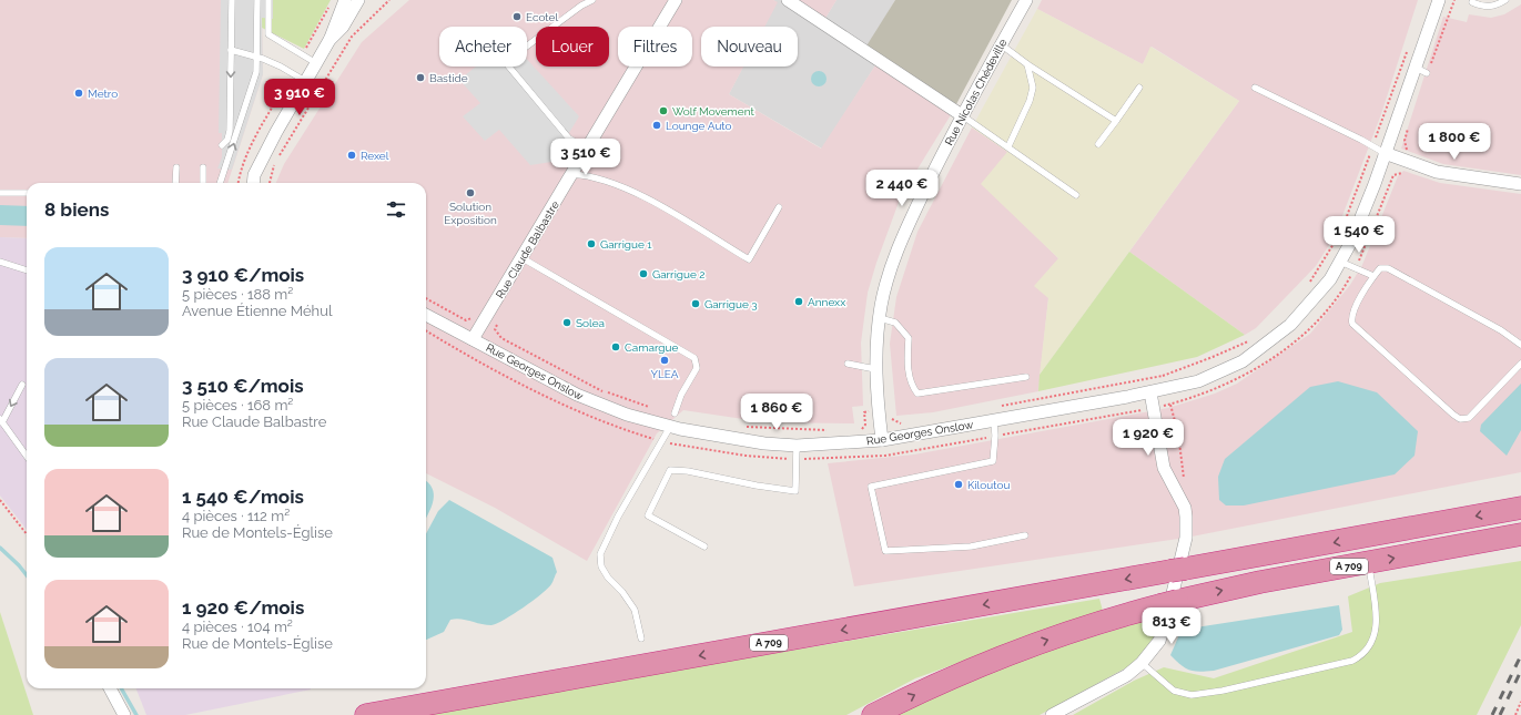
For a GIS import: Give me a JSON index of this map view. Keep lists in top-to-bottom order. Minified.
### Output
{"streets":{"highway":["A 709"],"street":["Rue Nicolas Chédeville","Rue Claude Balbastre","Rue Georges Onslow"]},"crossings":[["Rue Nicolas Chédeville","Rue Georges Onslow"],["Rue Claude Balbastre","Rue Georges Onslow"]],"places":["Ecotel","Bastide","Metro","Wolf Movement","Lounge Auto","Rexel","Solution Exposition","Garrigue 1","Garrigue 2","Annexx","Garrigue 3","Solea","Camargue","YLEA","Kiloutou"],"page":{"chip":["Acheter","Louer","Filtres","Nouveau"],"price":["3 910 €","1 800 €","3 510 €","2 440 €","1 540 €","1 860 €","1 920 €","813 €"],"heading":"8 biens","list":[{"name":"3 910 €/mois","note":"5 pièces · 188 m² · Avenue Étienne Méhul"},{"name":"3 510 €/mois","note":"5 pièces · 168 m² · Rue Claude Balbastre"},{"name":"1 540 €/mois","note":"4 pièces · 112 m² · Rue de Montels-Église"},{"name":"1 920 €/mois","note":"4 pièces · 104 m² · Rue de Montels-Église"}]}}
